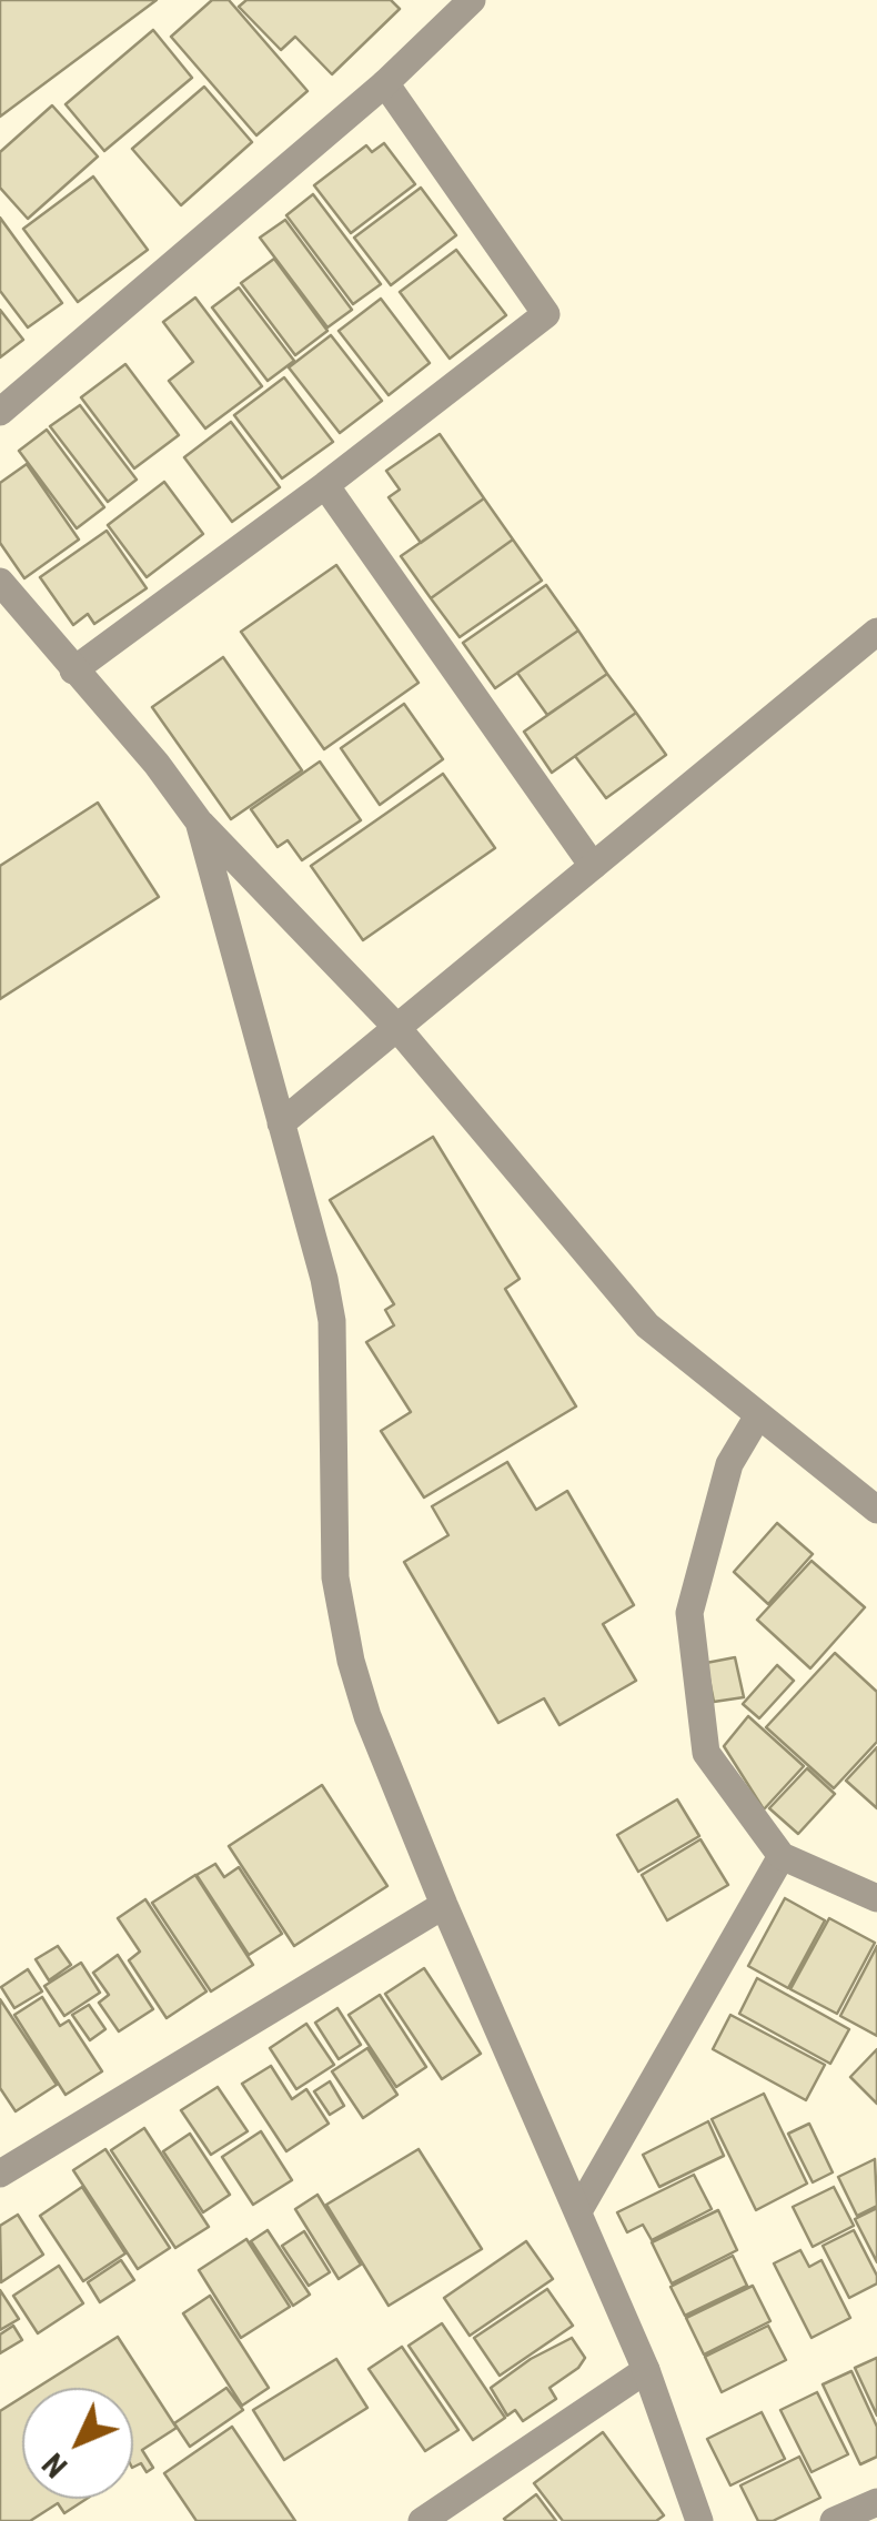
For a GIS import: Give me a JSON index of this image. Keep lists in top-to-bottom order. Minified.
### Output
{"north":"bottom left"}
